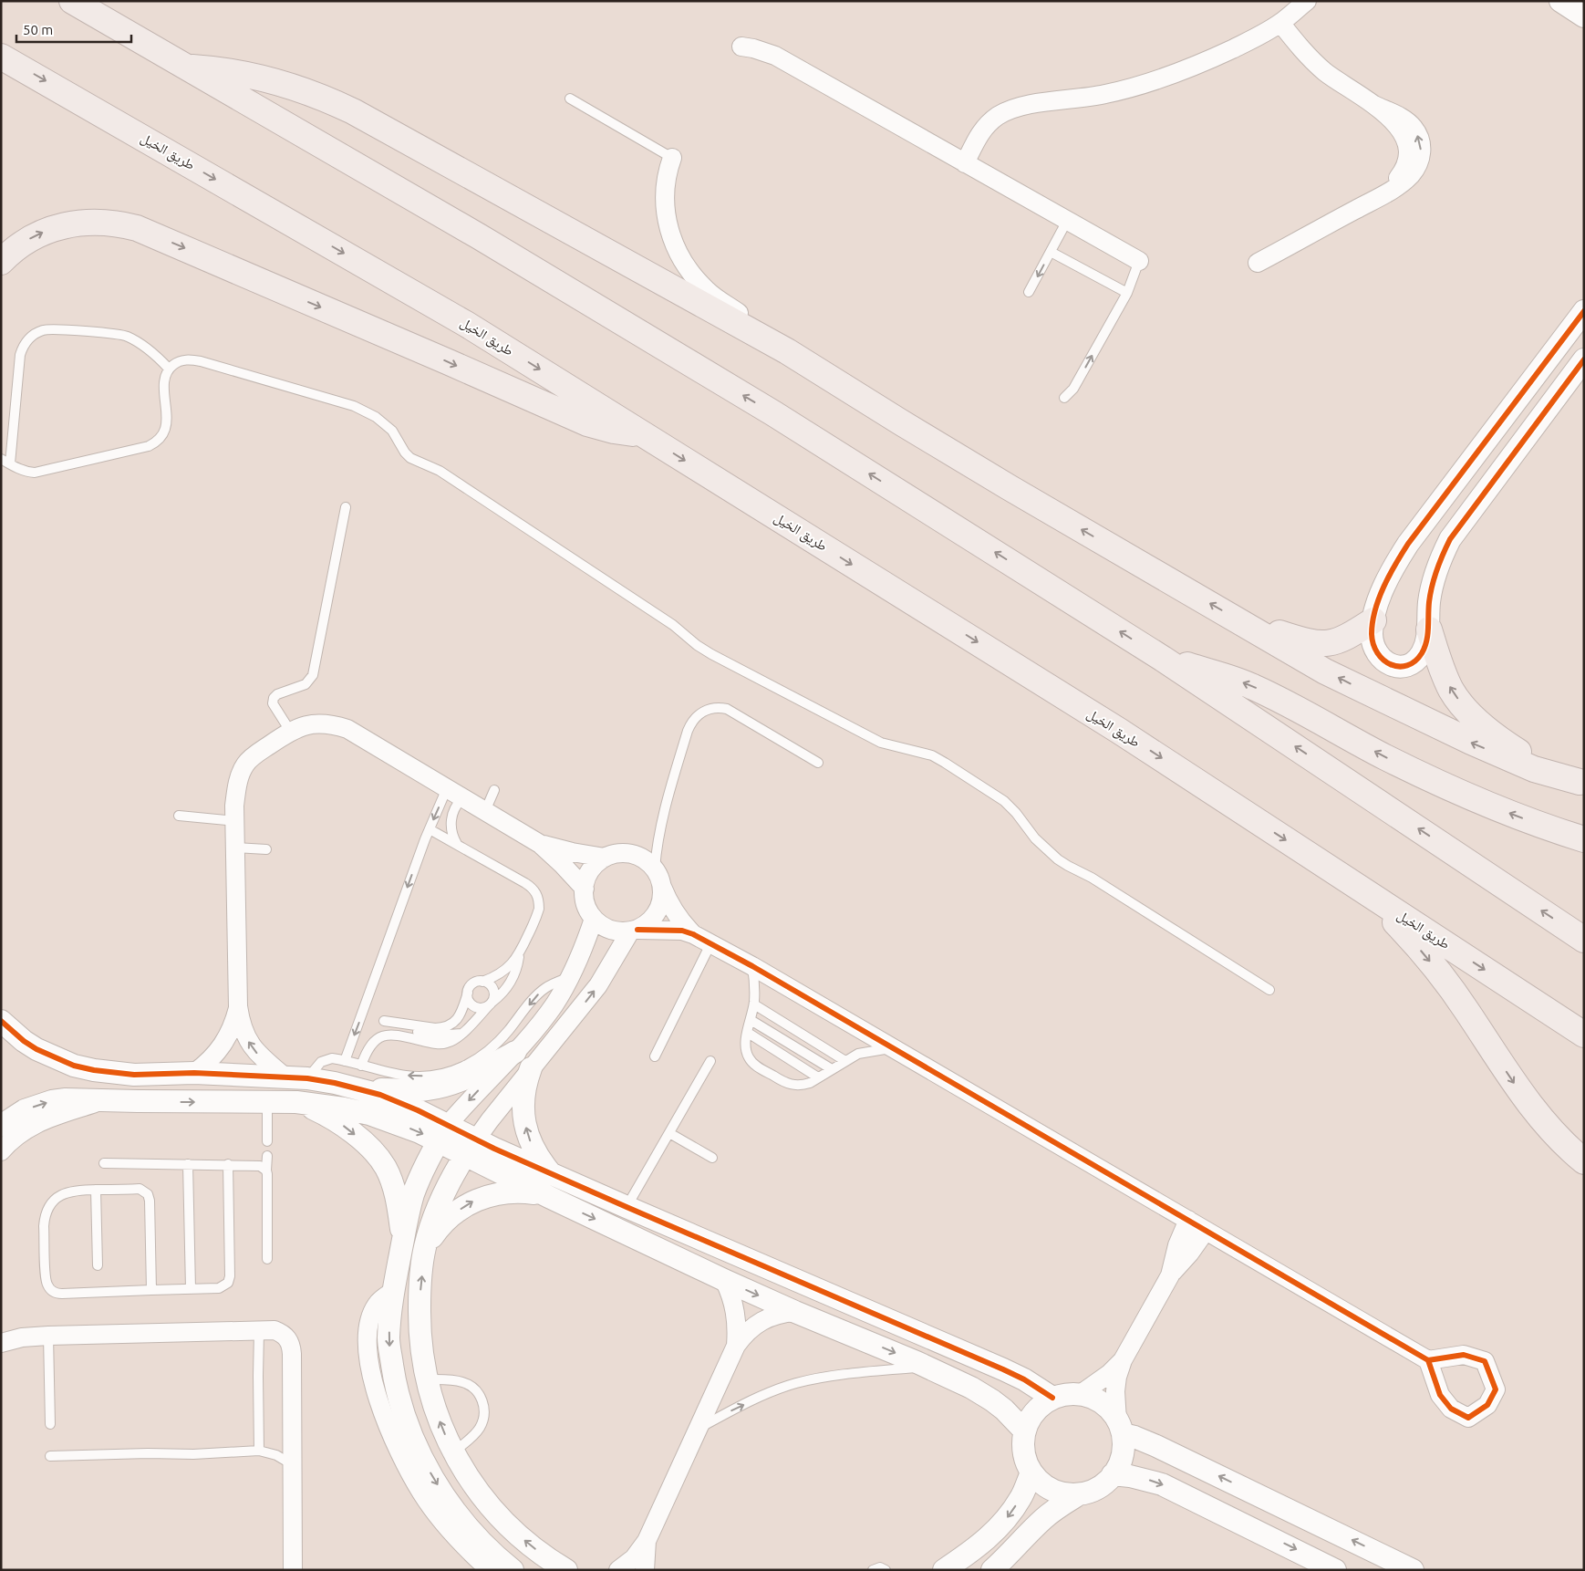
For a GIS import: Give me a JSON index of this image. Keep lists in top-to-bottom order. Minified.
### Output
{"streets":{"highway":["طريق الخيل"]},"scale_bar":"50 m"}
